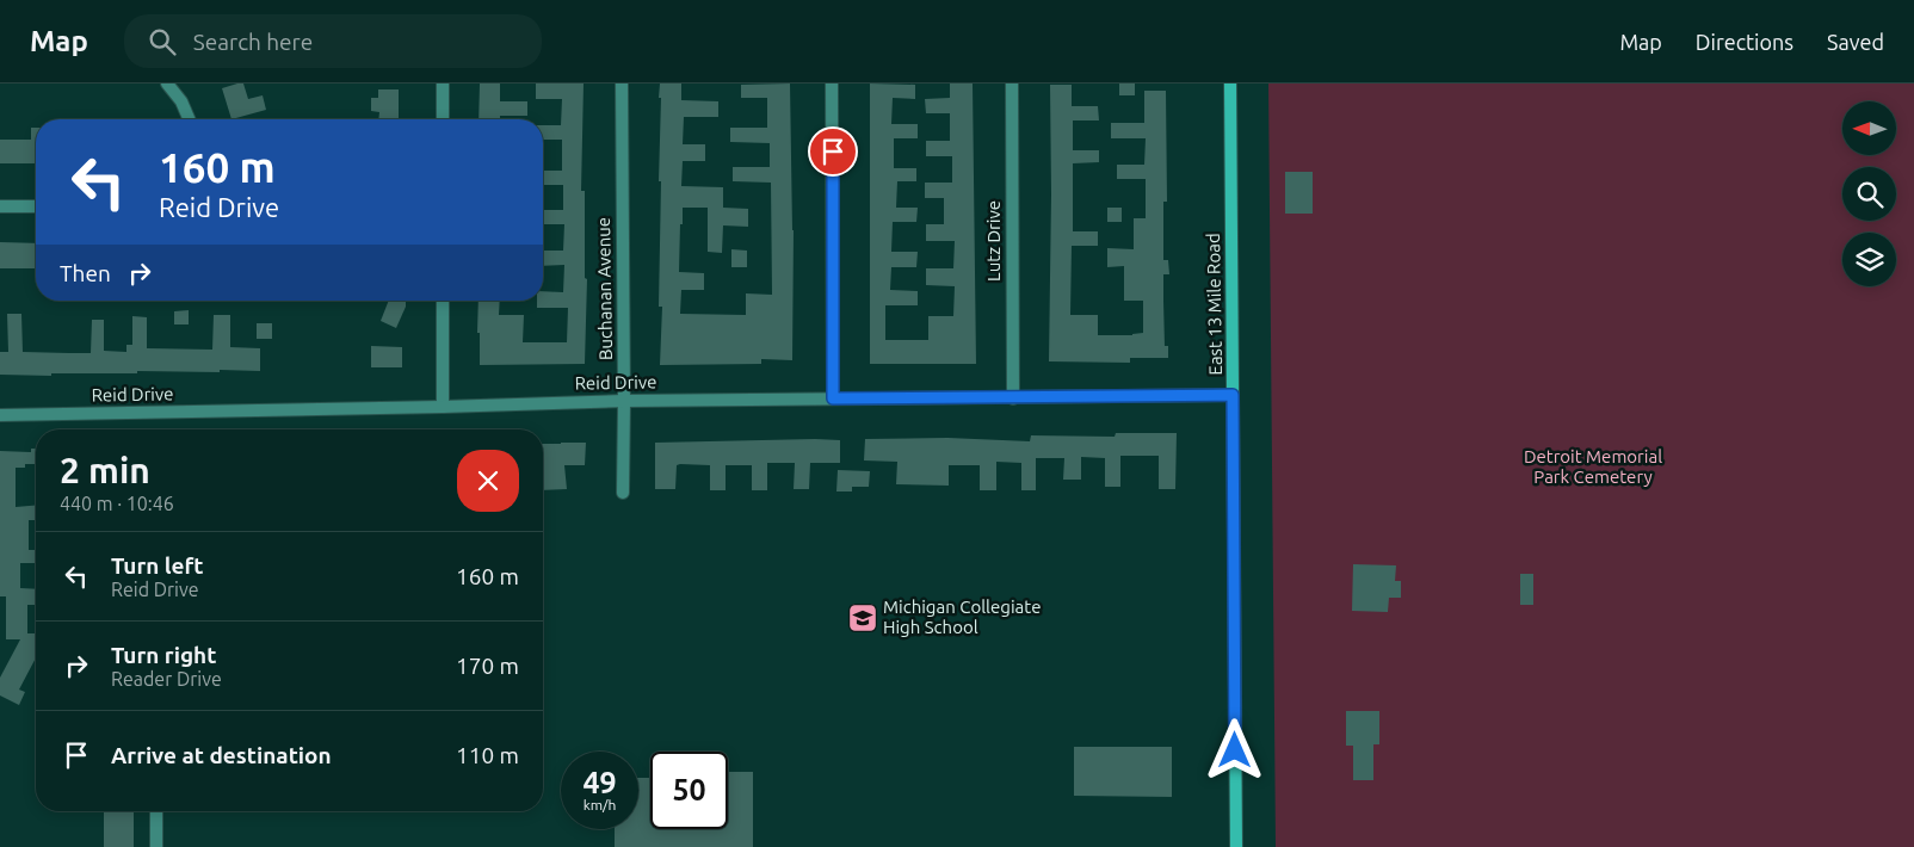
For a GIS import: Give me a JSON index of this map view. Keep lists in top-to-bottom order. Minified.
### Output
{"streets":{"main road":["East 13 Mile Road"],"street":["Lutz Drive","Buchanan Avenue","Reid Drive"]},"crossings":[["Lutz Drive","Reid Drive"],["Buchanan Avenue","Reid Drive"],["East 13 Mile Road","Reid Drive"]],"parks":["Detroit Memorial Park Cemetery"],"places":{"school or university":["Michigan Collegiate High School"]},"north":"left","page":{"header":"Map","search":"Search here","nav":["Map","Directions","Saved"],"turn":["160 m","Reid Drive"],"then":"Then","heading":["2 min","440 m · 10:46"],"list":[{"name":"Turn left","note":"Reid Drive","value":"160 m"},{"name":"Turn right","note":"Reader Drive","value":"170 m"},{"name":"Arrive at destination","value":"110 m"}],"speed":"49 km/h","limit":"50"}}
